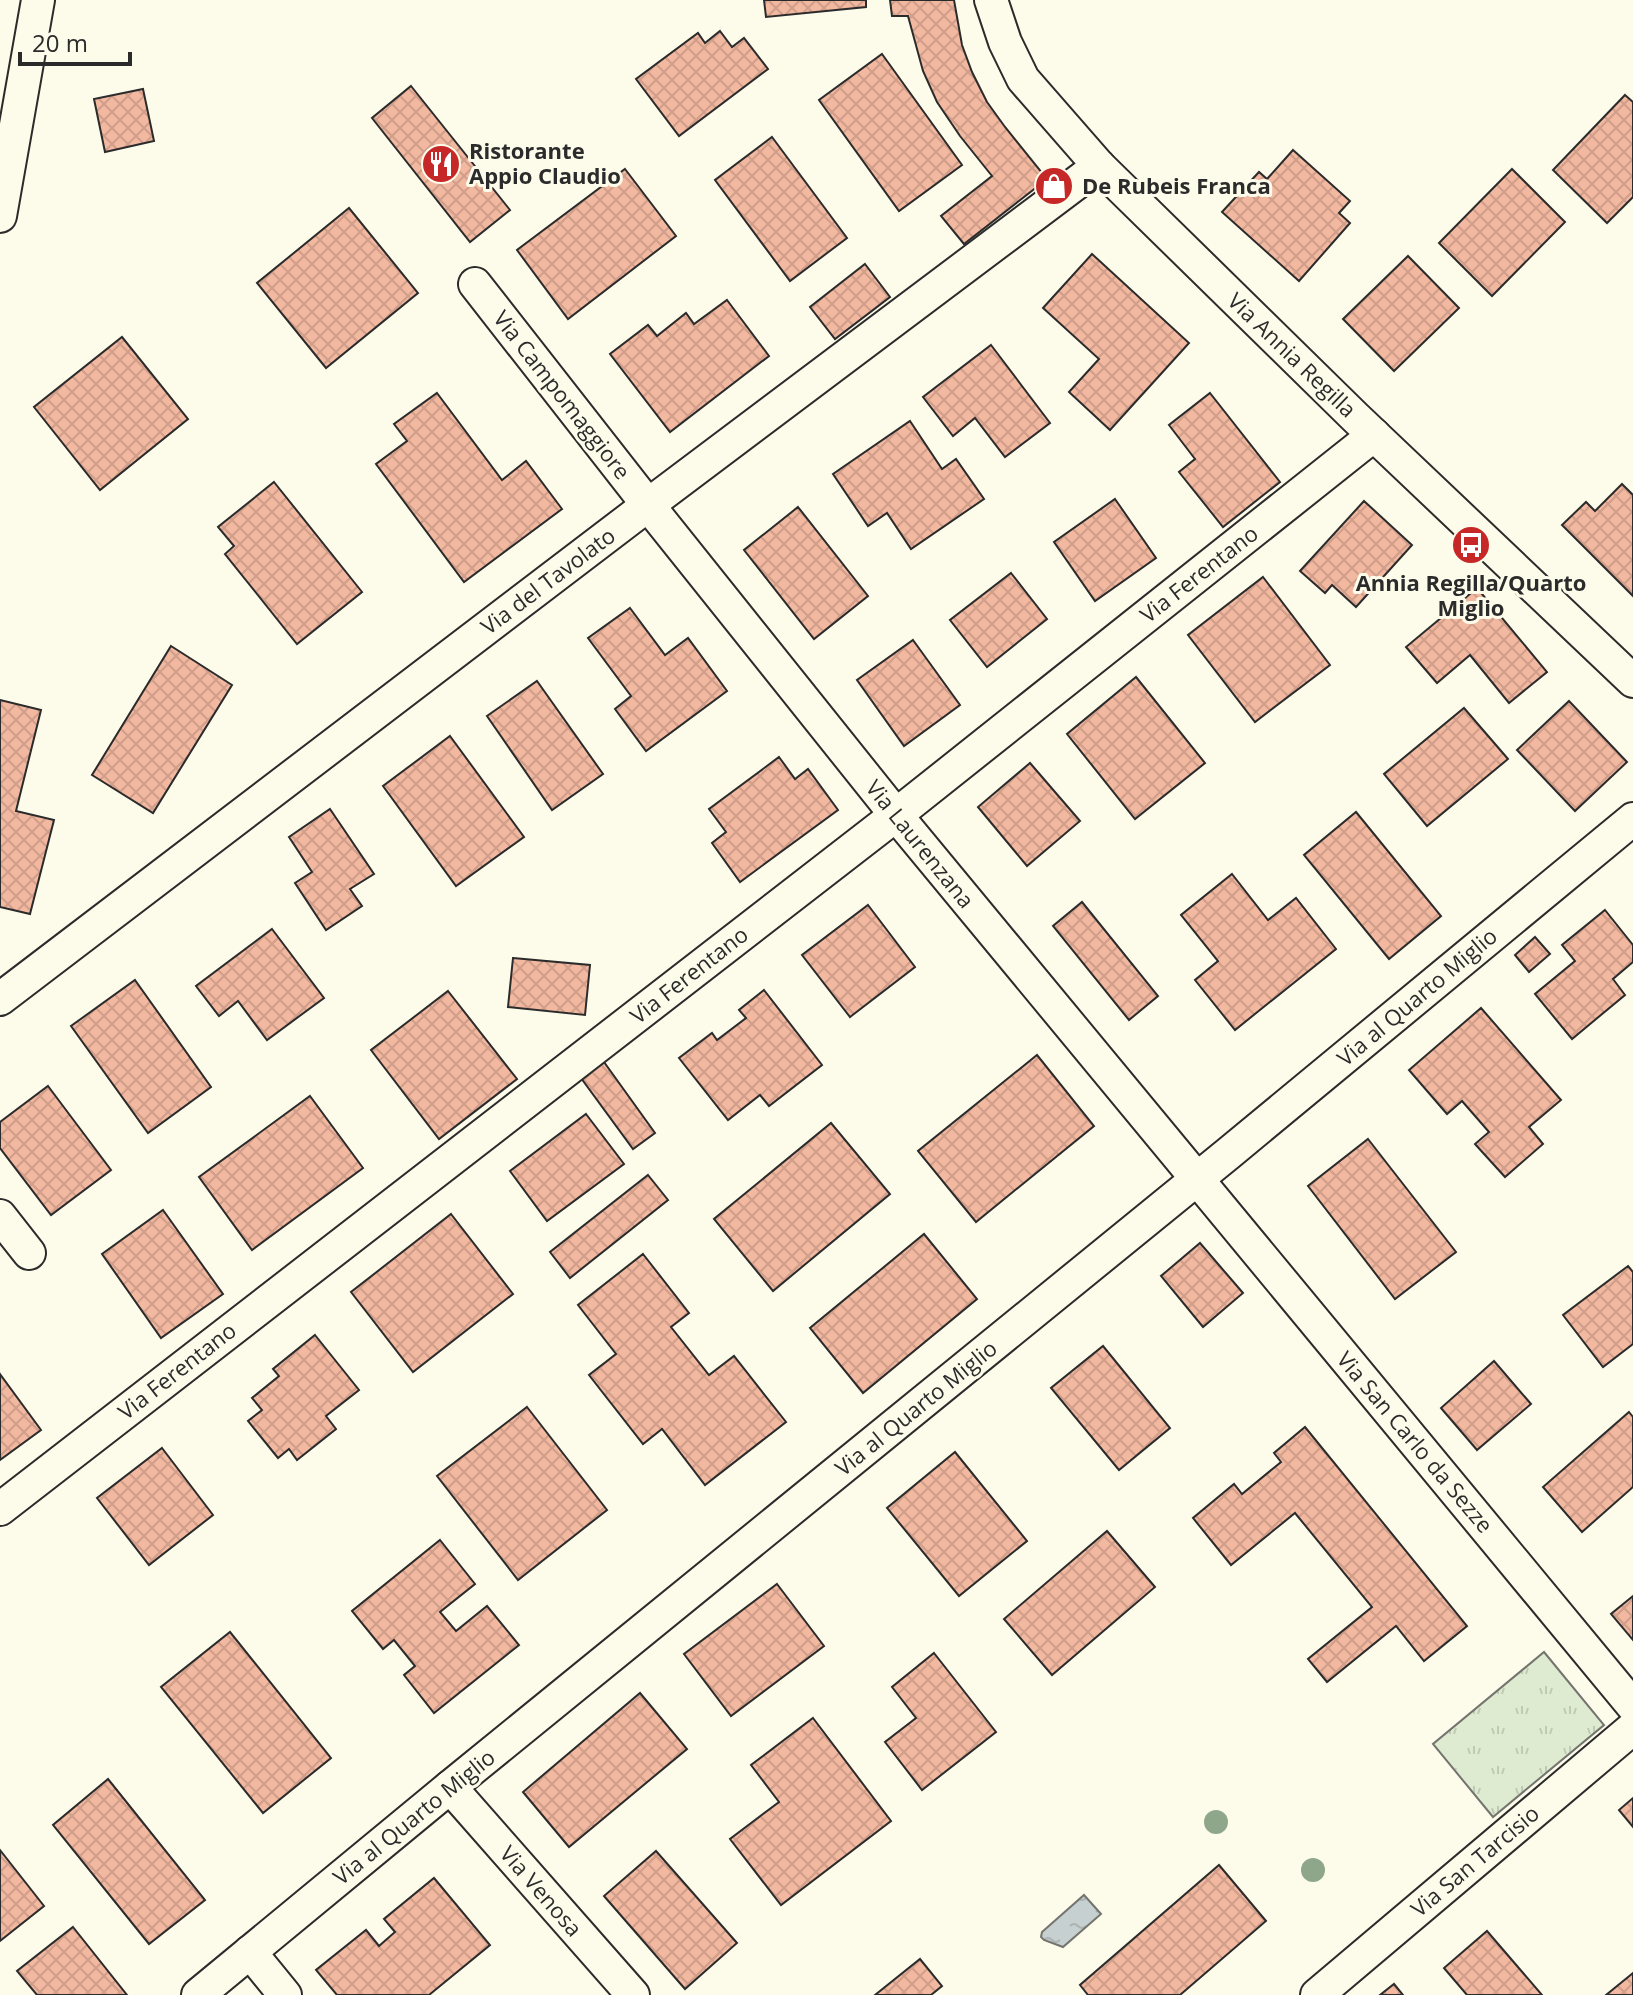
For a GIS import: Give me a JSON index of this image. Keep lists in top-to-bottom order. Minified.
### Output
{"streets":{"street":["Via Annia Regilla","Via Campomaggiore","Via Ferentano","Via del Tavolato","Via Laurenzana","Via al Quarto Miglio","Via San Carlo da Sezze","Via San Tarcisio","Via Venosa"]},"crossings":[["Via Annia Regilla","Via Ferentano"],["Via Annia Regilla","Via del Tavolato"],["Via Campomaggiore","Via del Tavolato"],["Via Campomaggiore","Via Laurenzana"],["Via Ferentano","Via Laurenzana"],["Via del Tavolato","Via Laurenzana"],["Via Laurenzana","Via al Quarto Miglio"],["Via Laurenzana","Via San Carlo da Sezze"],["Via al Quarto Miglio","Via San Carlo da Sezze"],["Via al Quarto Miglio","Via Venosa"]],"places":{"restaurant":["Ristorante Appio Claudio"],"shop":["De Rubeis Franca"],"bus stop":["Annia Regilla/Quarto Miglio"]},"scale_bar":"20 m"}
